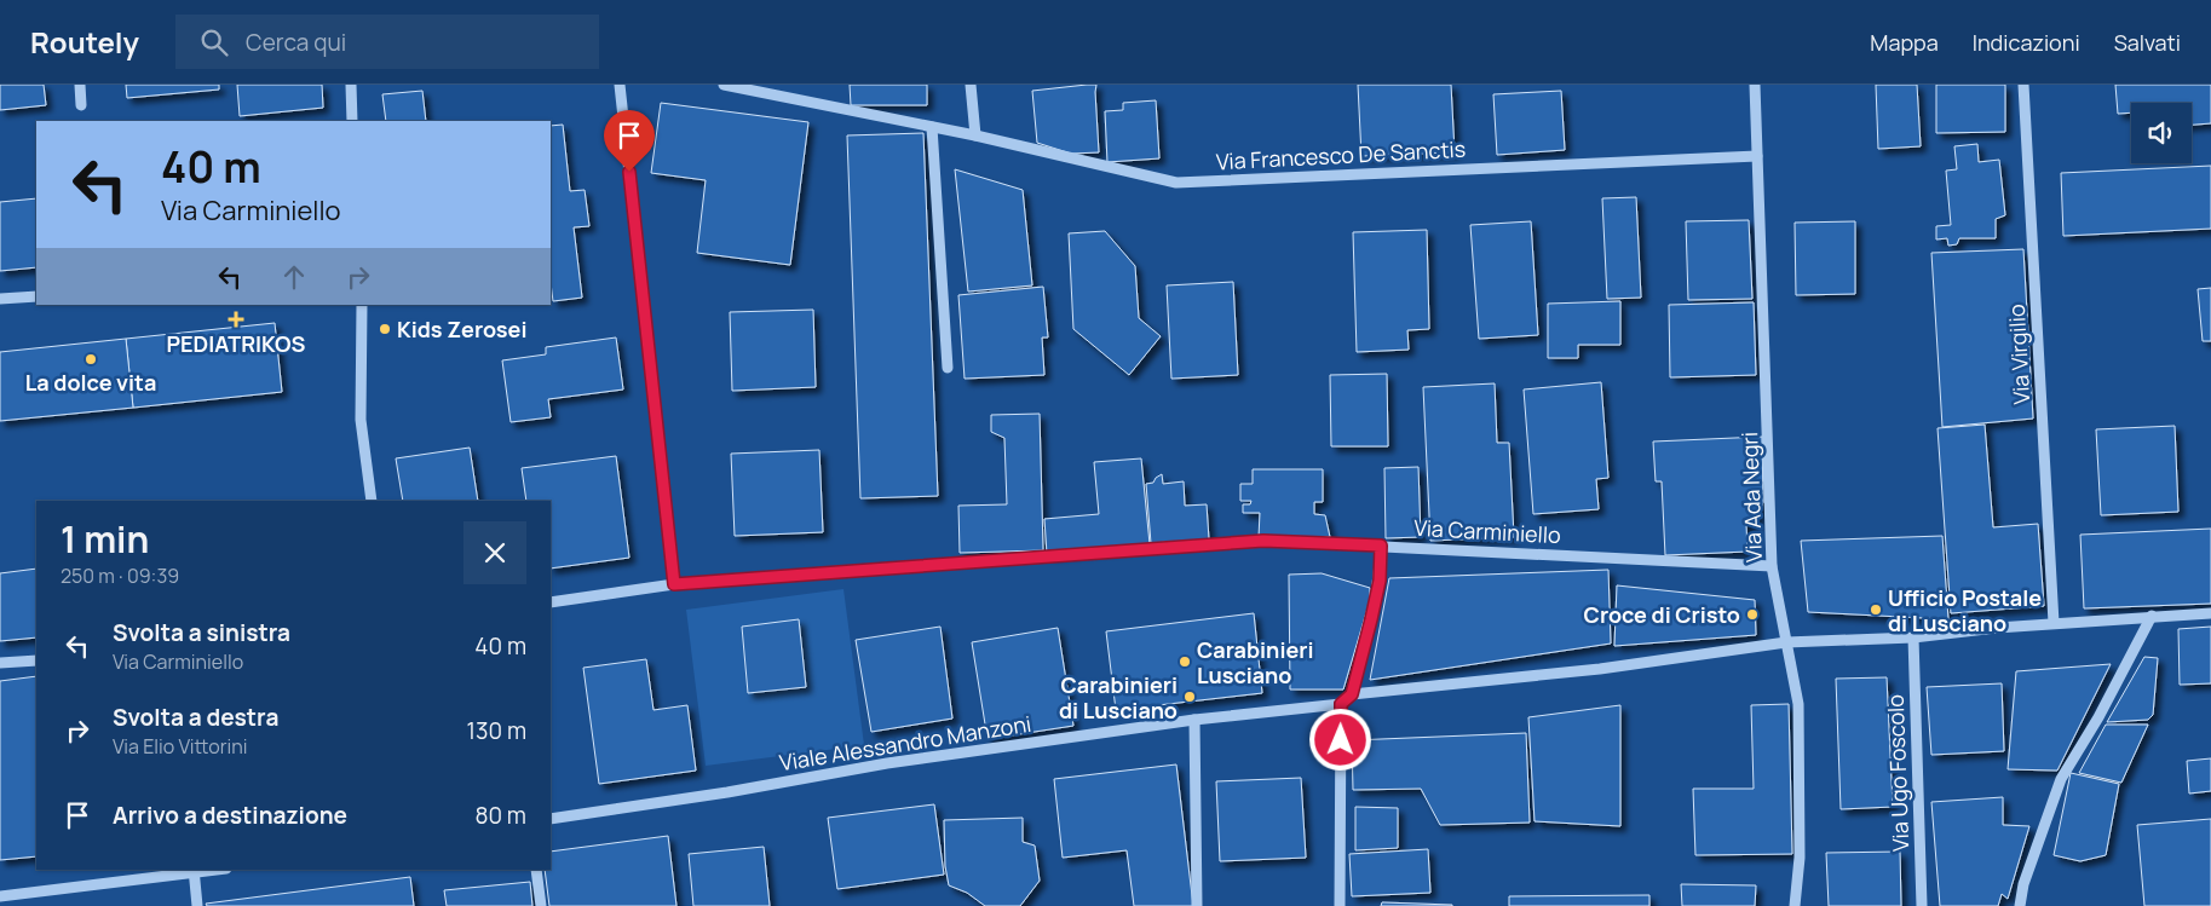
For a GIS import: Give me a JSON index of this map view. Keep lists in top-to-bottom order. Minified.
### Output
{"streets":{"street":["Via Francesco De Sanctis","Via Virgilio","Via Ada Negri","Via Carminiello","Viale Alessandro Manzoni","Via Ugo Foscolo"]},"crossings":[["Via Francesco De Sanctis","Via Ada Negri"],["Via Ada Negri","Via Carminiello"]],"places":{"health":["PEDIATRIKOS"],"other":["Kids Zerosei","La dolce vita","Ufficio Postale di Lusciano","Croce di Cristo","Carabinieri Lusciano","Carabinieri di Lusciano"]},"page":{"header":"Routely","search":"Cerca qui","nav":["Mappa","Indicazioni","Salvati"],"turn":["40 m","Via Carminiello"],"heading":["1 min","250 m · 09:39"],"list":[{"name":"Svolta a sinistra","note":"Via Carminiello","value":"40 m"},{"name":"Svolta a destra","note":"Via Elio Vittorini","value":"130 m"},{"name":"Arrivo a destinazione","value":"80 m"}]}}
